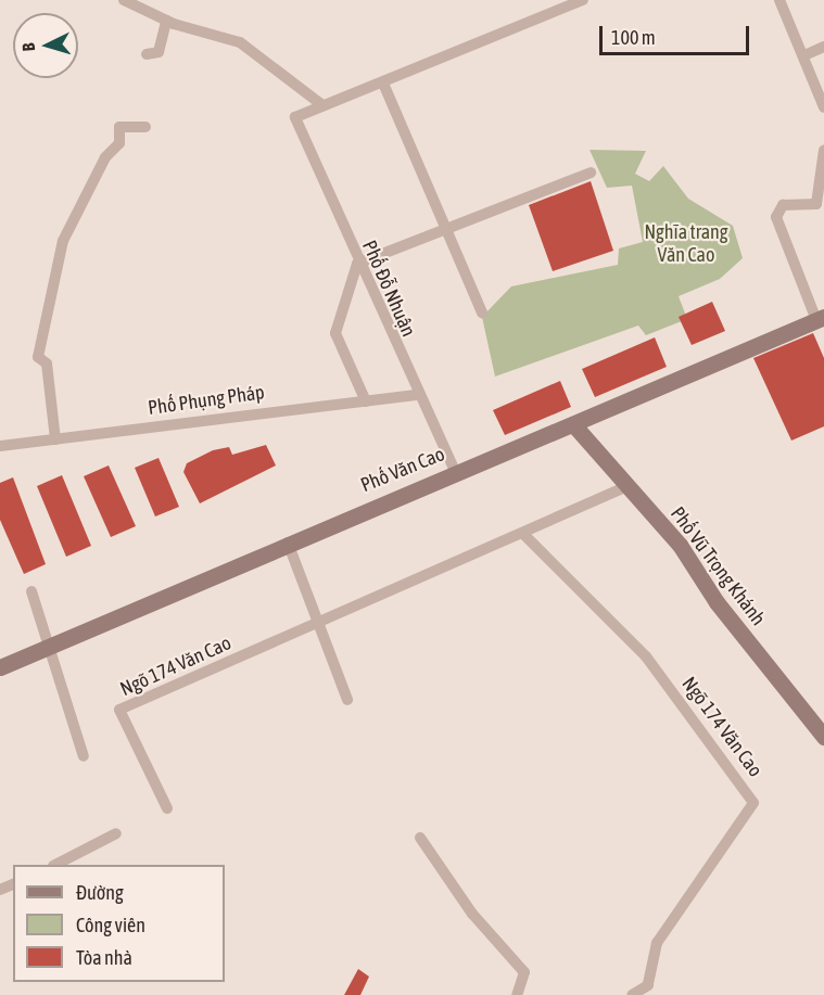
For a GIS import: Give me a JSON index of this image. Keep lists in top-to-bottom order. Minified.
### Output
{"streets":{"street":["Phố Đỗ Nhuận","Phố Phụng Pháp","Phố Văn Cao","Phố Vũ Trọng Khánh","Ngõ 174 Văn Cao"]},"crossings":[["Phố Đỗ Nhuận","Phố Phụng Pháp"],["Phố Đỗ Nhuận","Phố Văn Cao"],["Phố Văn Cao","Phố Vũ Trọng Khánh"],["Phố Vũ Trọng Khánh","Ngõ 174 Văn Cao"]],"parks":["Nghĩa trang Văn Cao"],"legend":["Đường","Công viên","Tòa nhà"],"scale_bar":"100 m","north":"left"}
